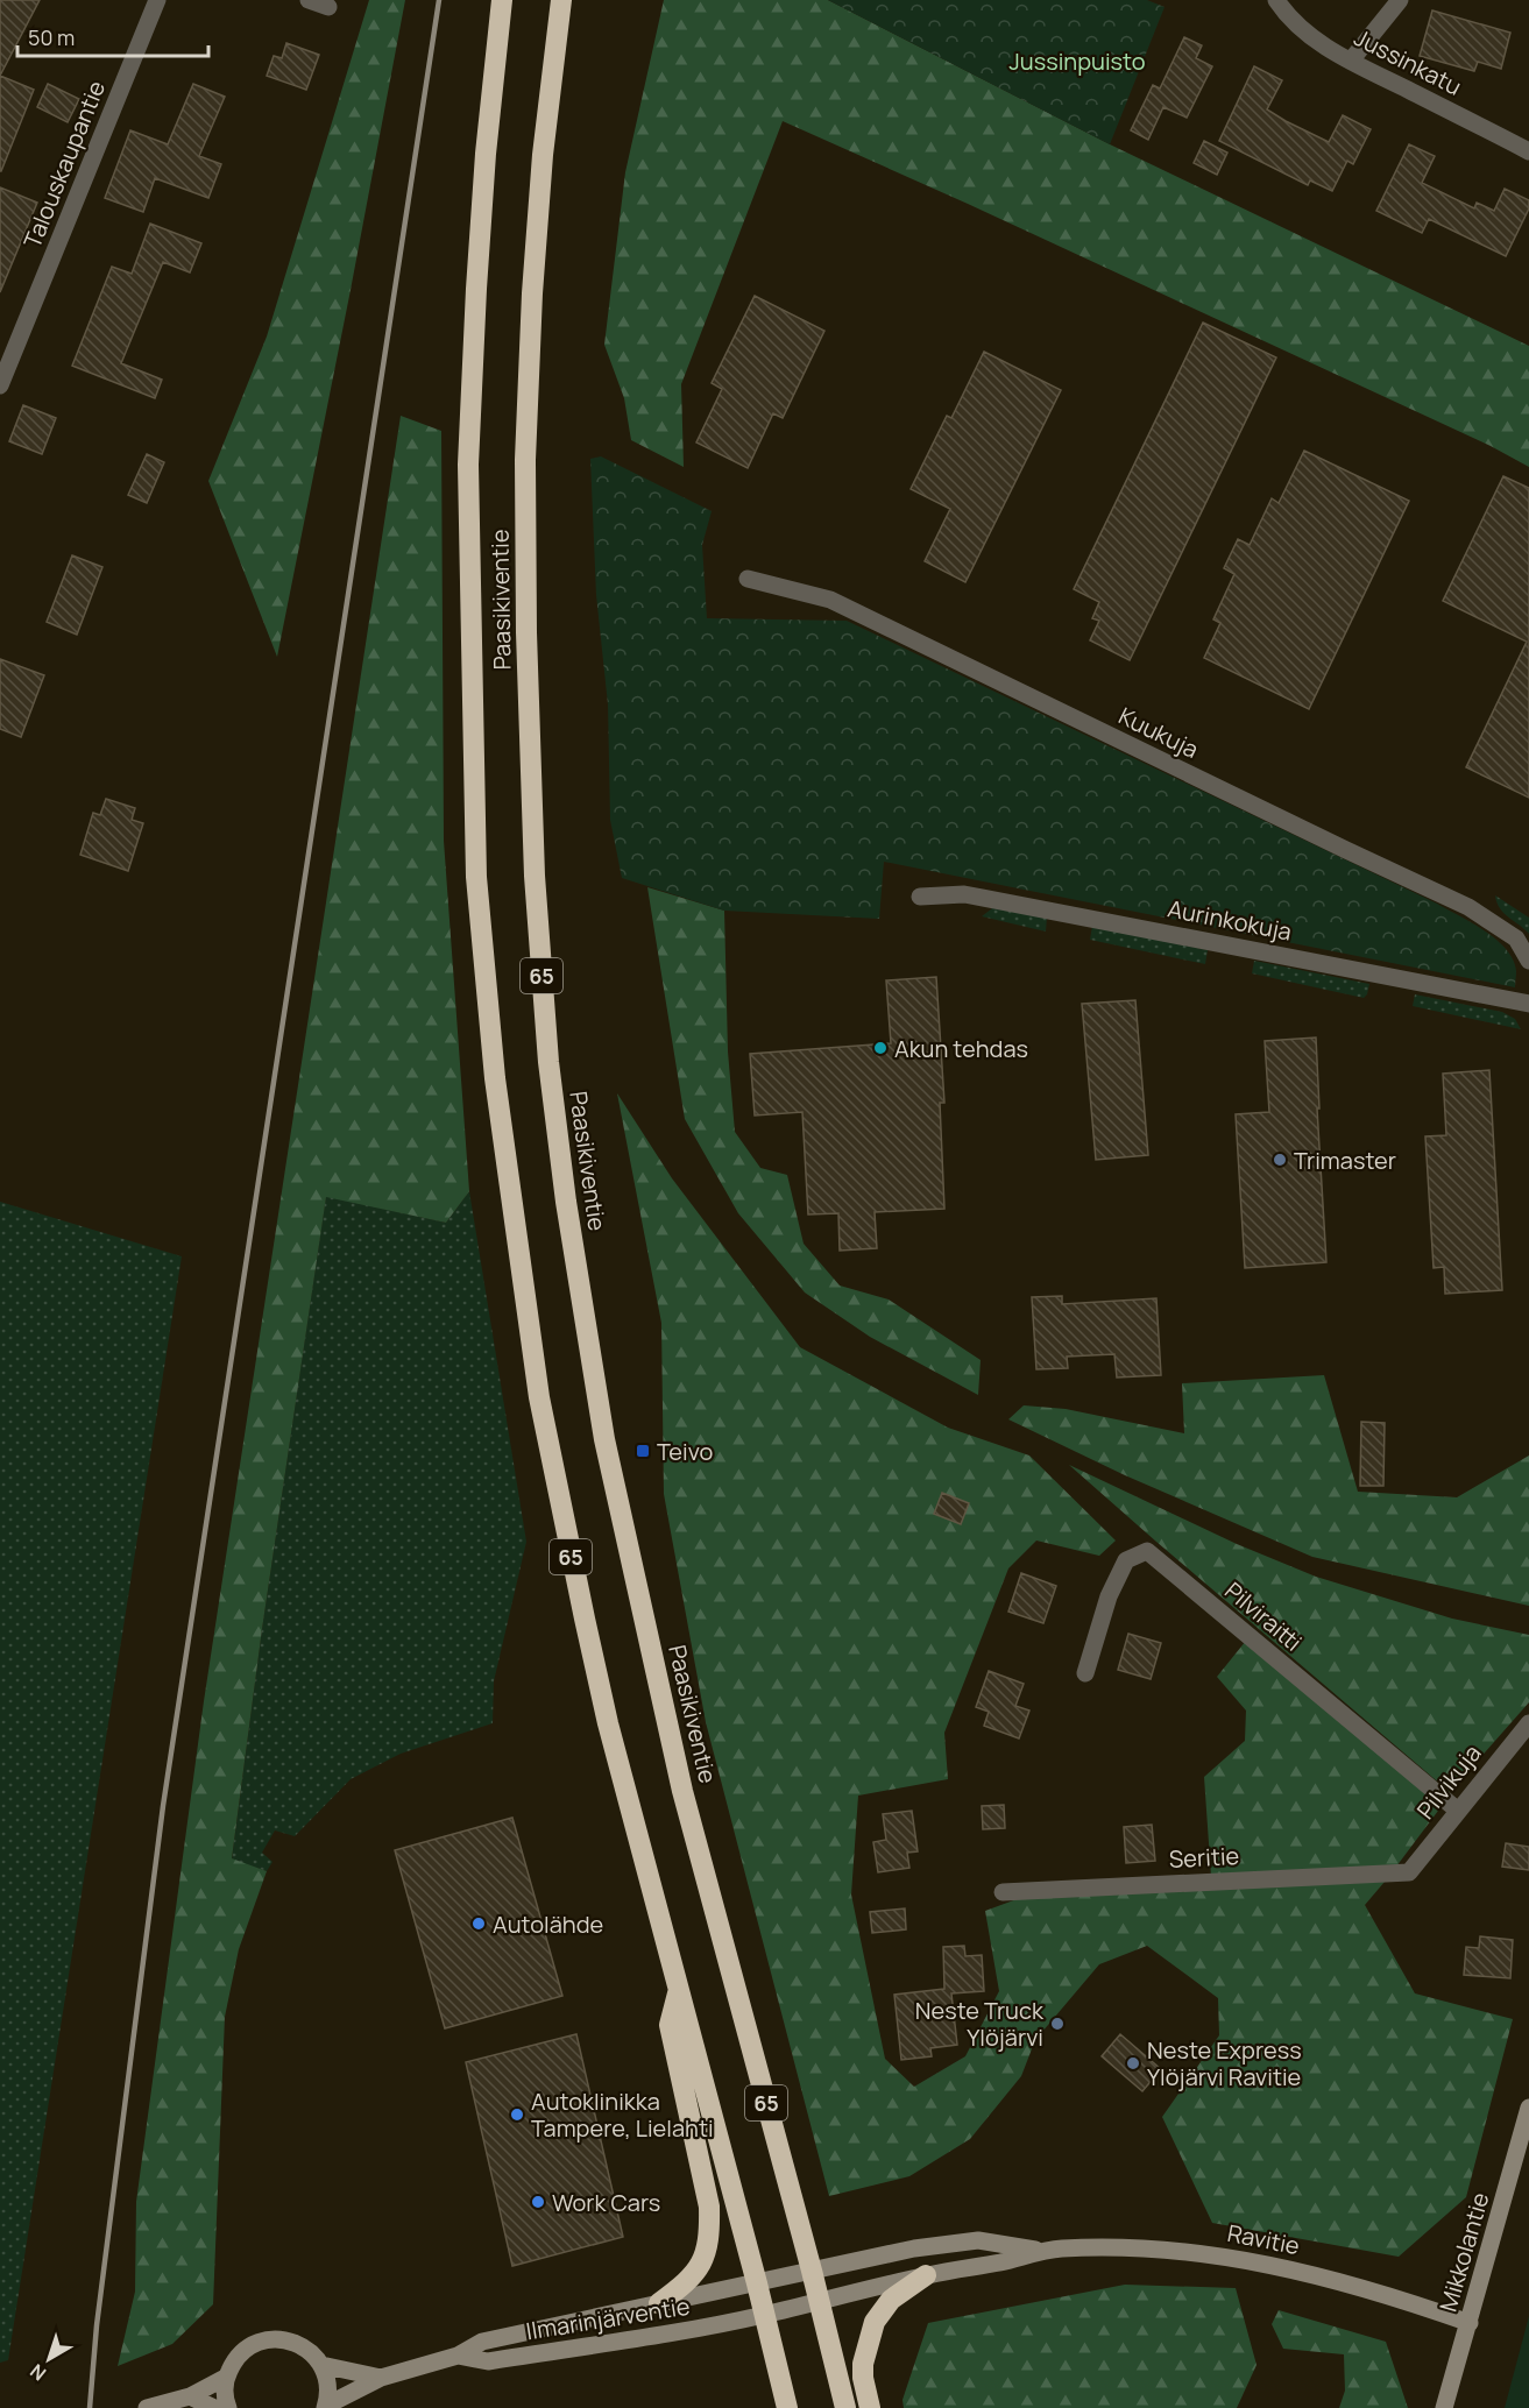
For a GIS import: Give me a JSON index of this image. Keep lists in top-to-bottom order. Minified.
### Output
{"streets":{"highway":["Paasikiventie","65"],"main road":["Ravitie","Mikkolantie","Ilmarinjärventie"],"street":["Jussinkatu","Talouskaupantie","Kuukuja","Aurinkokuja","Pilviraitti","Pilvikuja","Seritie"]},"crossings":[["Paasikiventie","65"],["Paasikiventie","Ravitie"],["Paasikiventie","Ilmarinjärventie"],["65","Ravitie"],["65","Ilmarinjärventie"],["Pilviraitti","Pilvikuja"],["Pilvikuja","Seritie"],["Ravitie","Mikkolantie"],["Ravitie","Ilmarinjärventie"]],"parks":["Jussinpuisto"],"places":{"other":["Akun tehdas","Trimaster","Autolähde","Neste Truck Ylöjärvi","Neste Express Ylöjärvi Ravitie","Autoklinikka Tampere, Lielahti","Work Cars"],"transit":["Teivo"]},"scale_bar":"50 m","north":"bottom left"}
